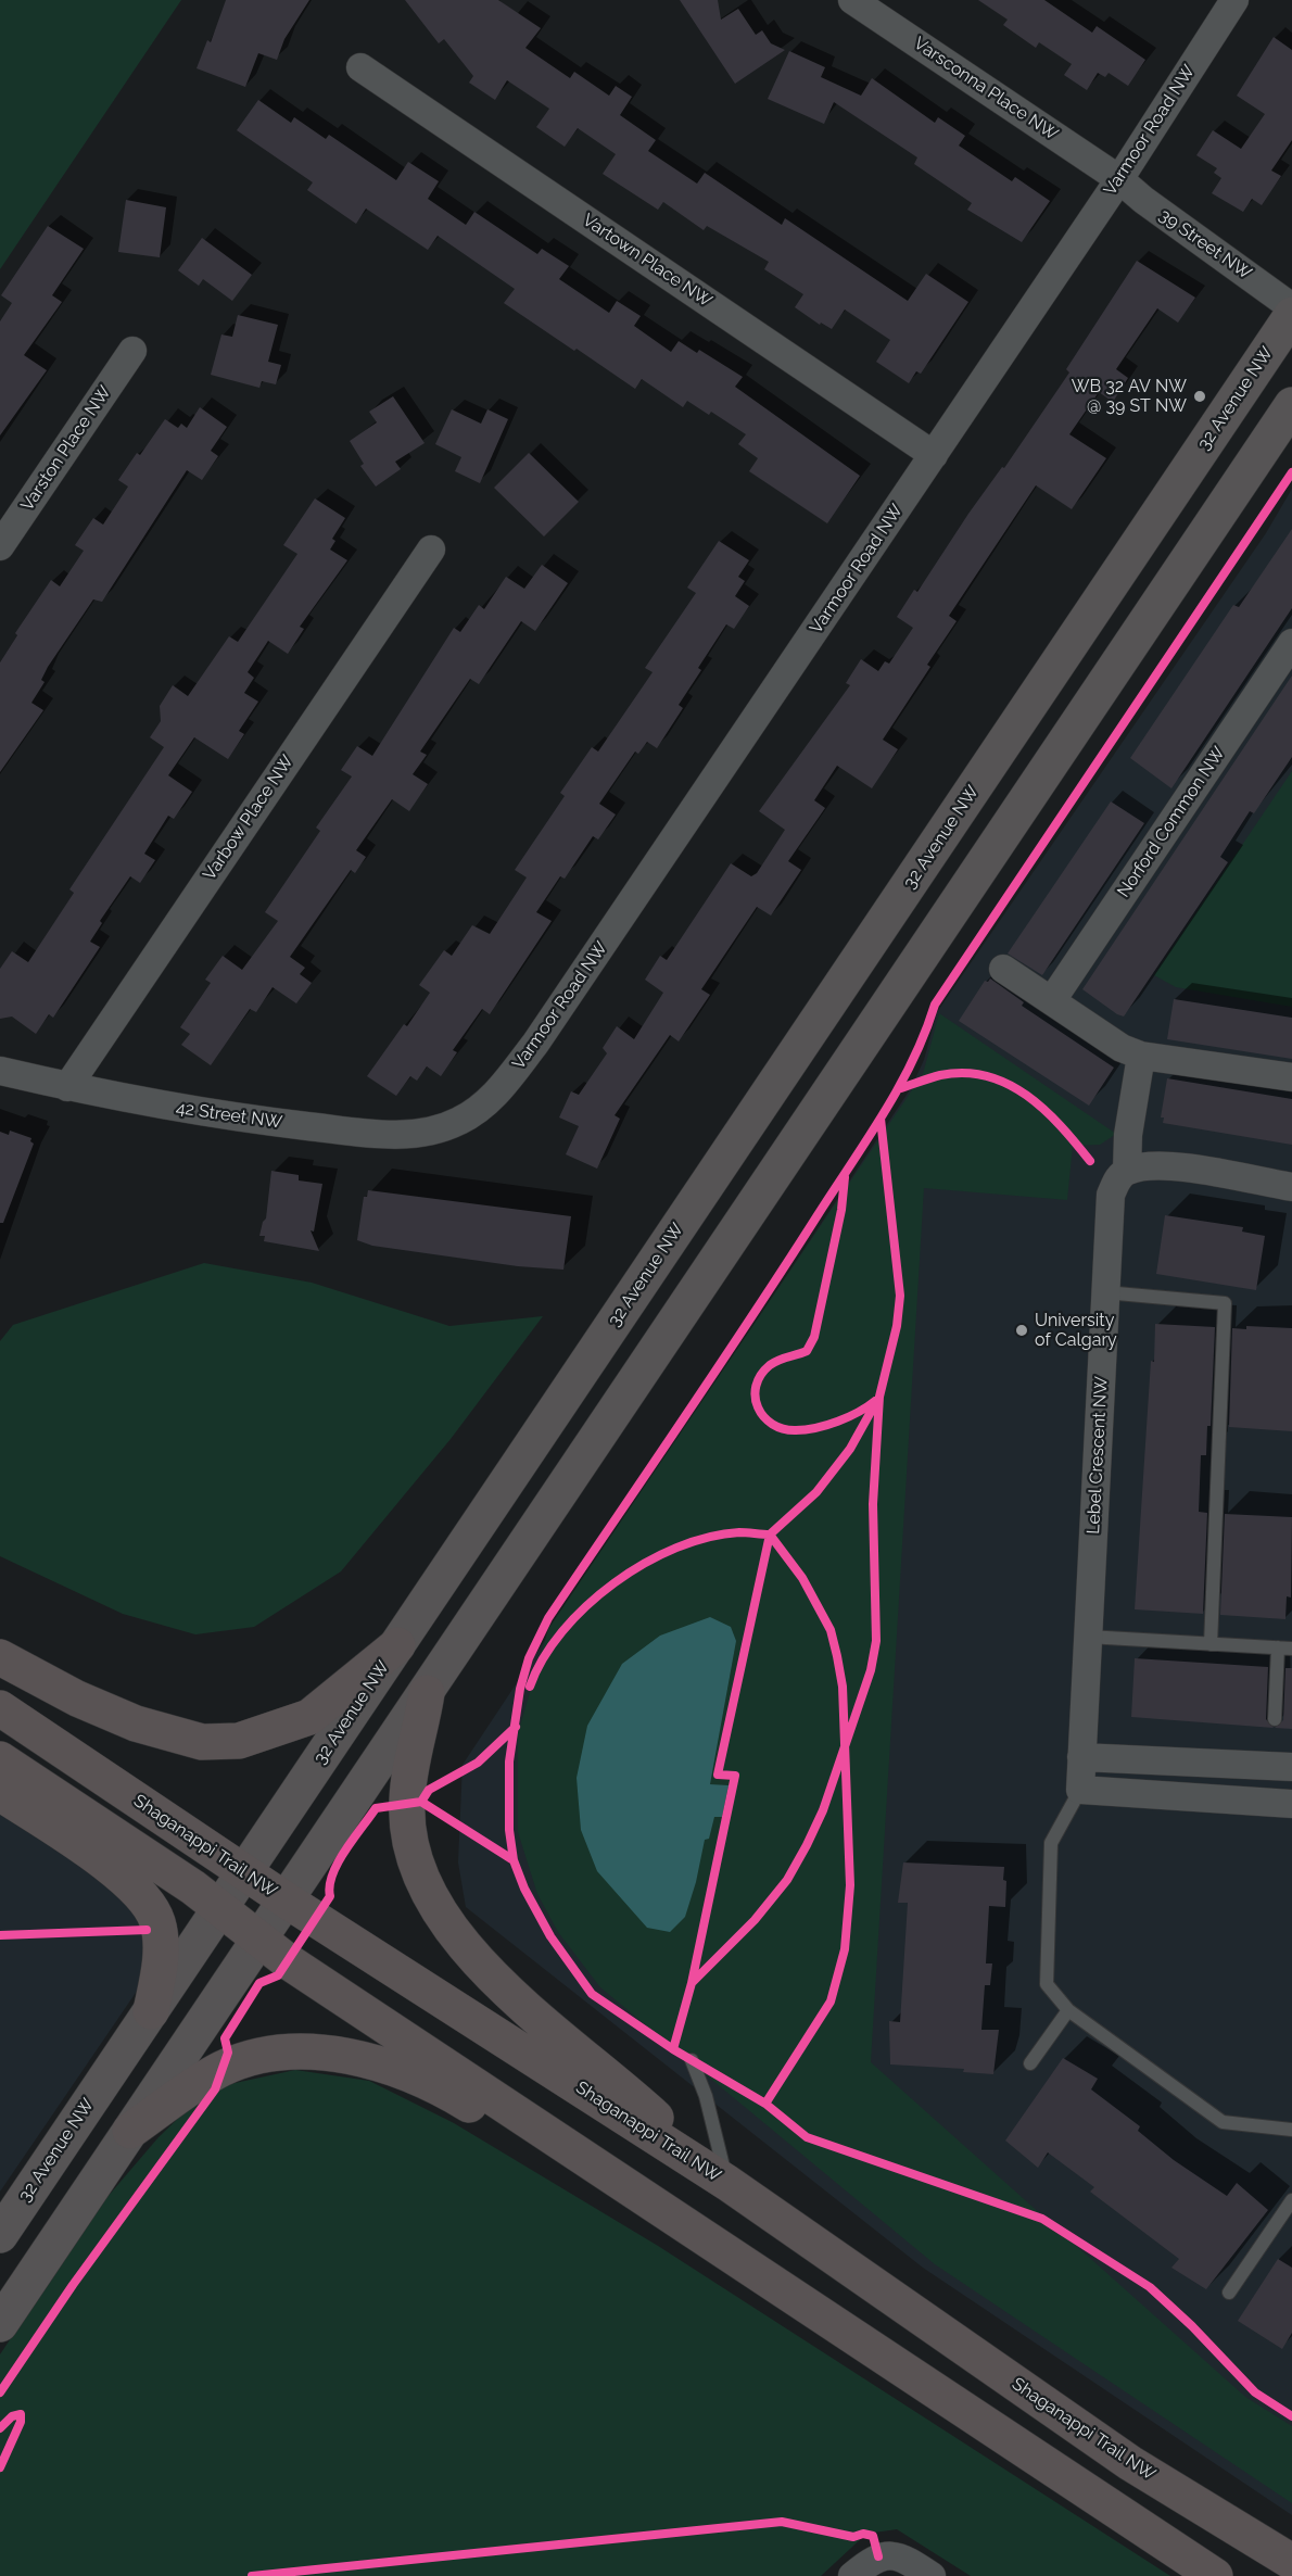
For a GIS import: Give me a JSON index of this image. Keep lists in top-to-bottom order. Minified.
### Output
{"streets":{"main road":["32 Avenue NW","Shaganappi Trail NW"],"street":["Varsconna Place NW","Varmoor Road NW","39 Street NW","Vartown Place NW","Varston Place NW","Varbow Place NW","Norford Common NW","42 Street NW","Lebel Crescent NW"]},"crossings":[["Varsconna Place NW","Varmoor Road NW"],["Varsconna Place NW","39 Street NW"],["Varmoor Road NW","39 Street NW"],["Varmoor Road NW","Vartown Place NW"],["Varmoor Road NW","42 Street NW"],["32 Avenue NW","Shaganappi Trail NW"],["Varbow Place NW","42 Street NW"]],"places":["WB 32 AV NW @ 39 ST NW","University of Calgary"]}
